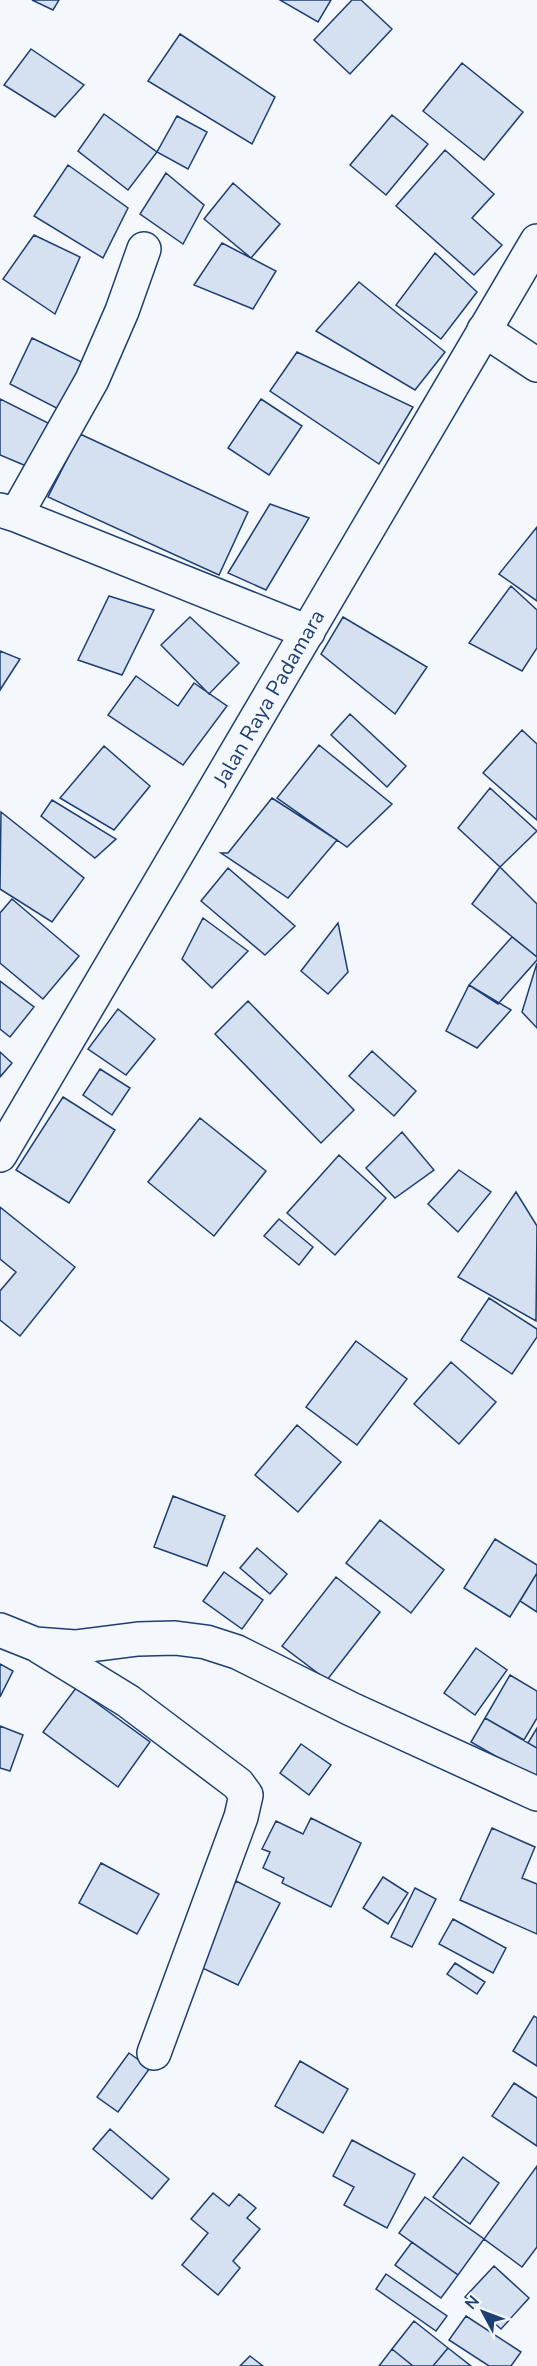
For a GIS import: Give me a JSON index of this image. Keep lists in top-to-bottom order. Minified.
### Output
{"streets":{"street":["Jalan Raya Padamara"]},"north":"top left"}
